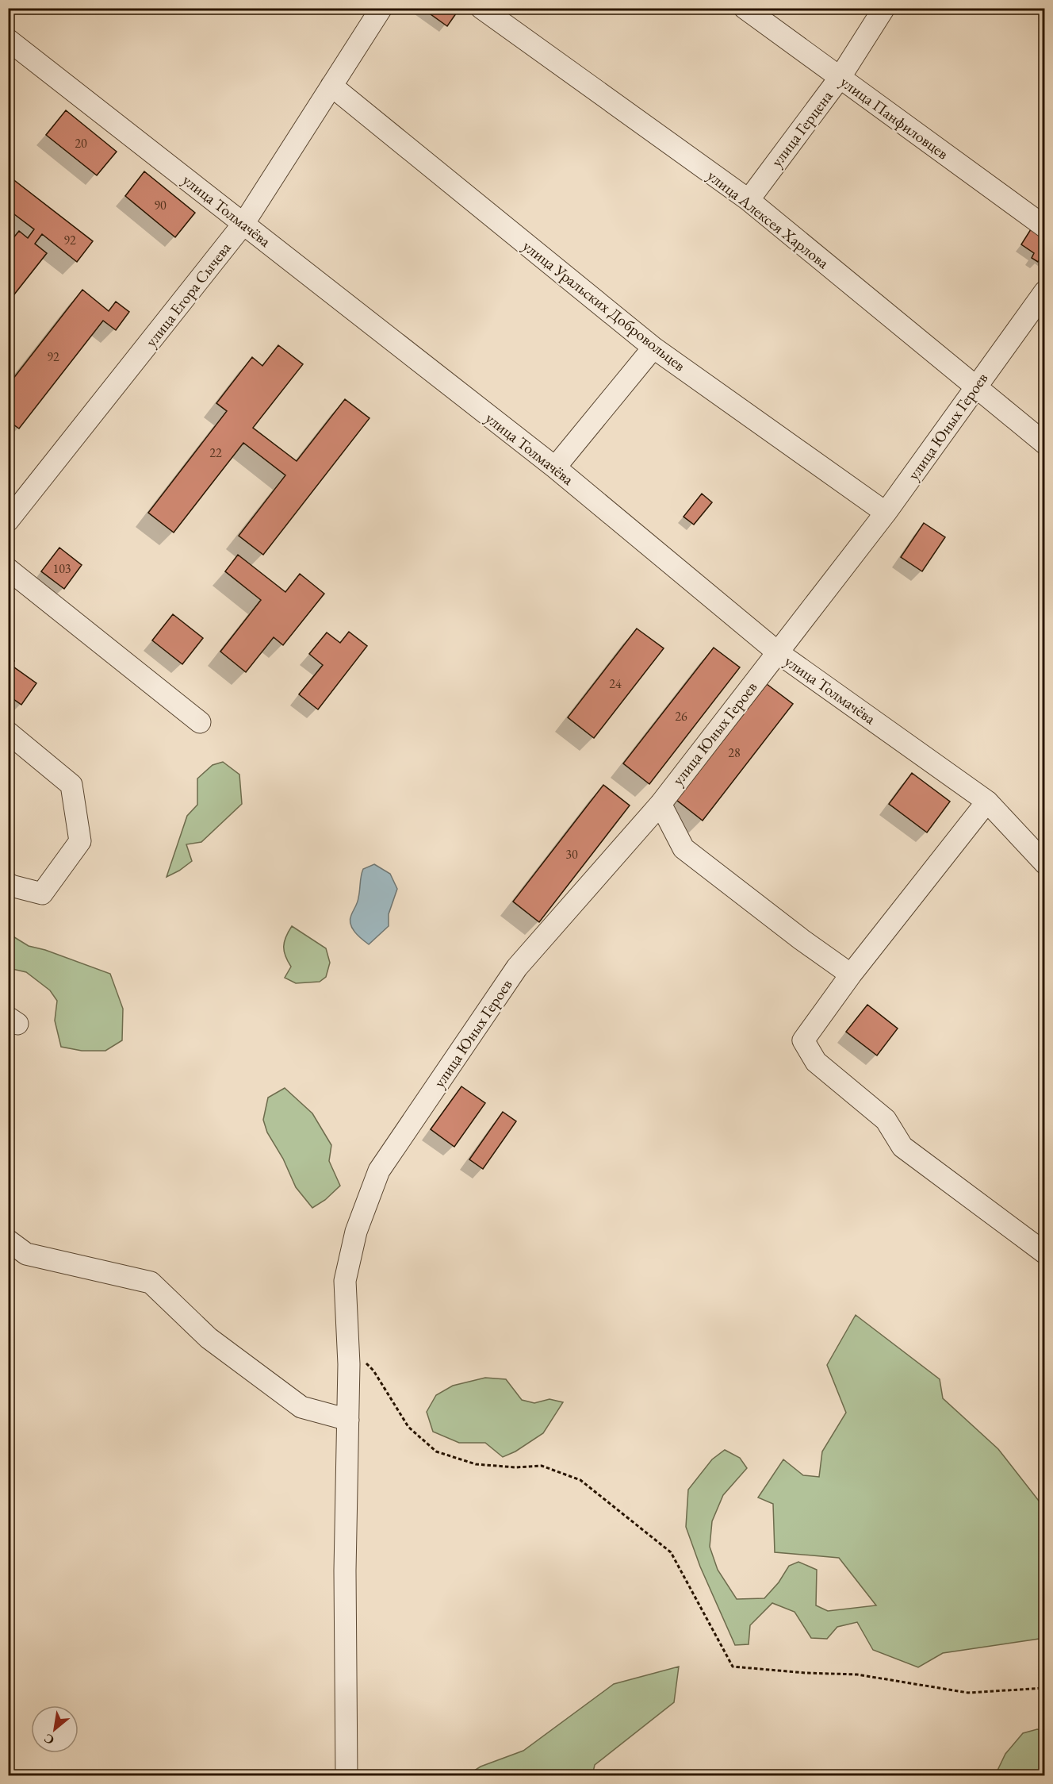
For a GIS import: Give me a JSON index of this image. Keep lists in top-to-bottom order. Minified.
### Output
{"streets":{"street":["улица Панфиловцев","улица Герцена","улица Толмачёва","улица Алексея Харлова","улица Егора Сычева","улица Уральских Добровольцев","улица Юных Героев"]},"crossings":[["улица Панфиловцев","улица Герцена"],["улица Герцена","улица Алексея Харлова"],["улица Толмачёва","улица Егора Сычева"],["улица Толмачёва","улица Юных Героев"],["улица Алексея Харлова","улица Юных Героев"],["улица Егора Сычева","улица Уральских Добровольцев"],["улица Уральских Добровольцев","улица Юных Героев"]],"house_numbers":["20","90","92","92","22","103","24","26","28","30"],"north":"bottom left"}
